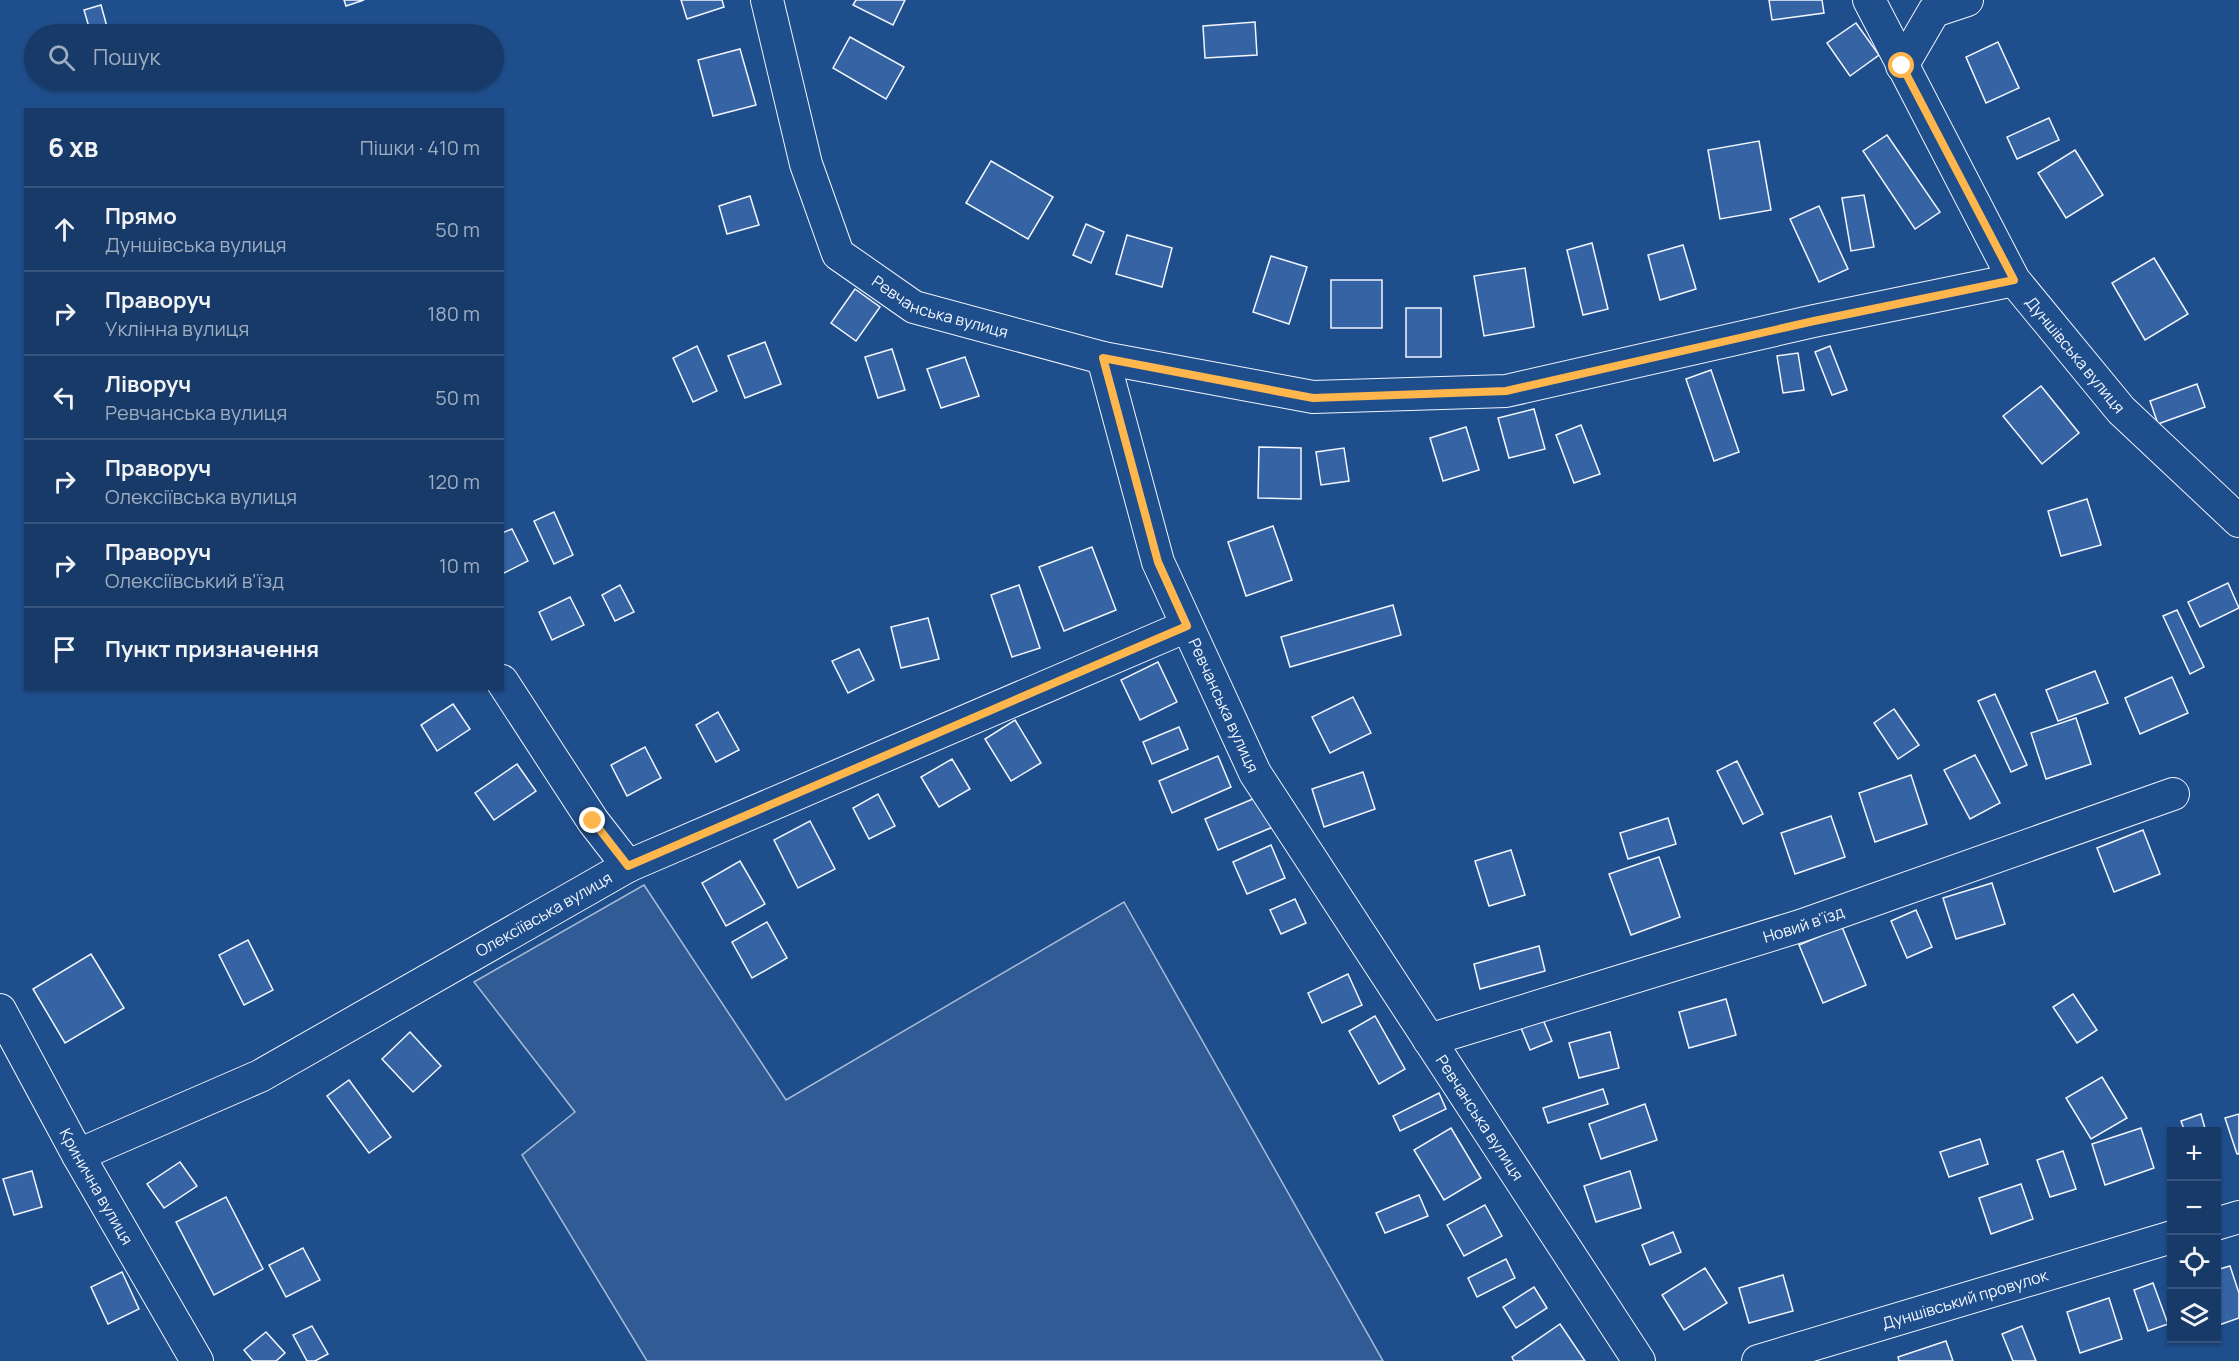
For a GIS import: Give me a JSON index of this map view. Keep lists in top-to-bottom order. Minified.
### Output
{"streets":{"street":["Ревчанська вулиця","Дуншівська вулиця","Олексіївська вулиця","Новий в'їзд","Кринична вулиця","Дуншівський провулок"]},"crossings":[["Ревчанська вулиця","Олексіївська вулиця"],["Ревчанська вулиця","Новий в'їзд"],["Олексіївська вулиця","Кринична вулиця"]],"page":{"search":"Пошук","heading":["6 хв","Пішки · 410 m"],"list":[["Прямо","Дуншівська вулиця","50 m"],["Праворуч","Уклінна вулиця","180 m"],["Ліворуч","Ревчанська вулиця","50 m"],["Праворуч","Олексіївська вулиця","120 m"],["Праворуч","Олексіївський в'їзд","10 m"],"Пункт призначення"],"map_buttons":["+","−"]}}
